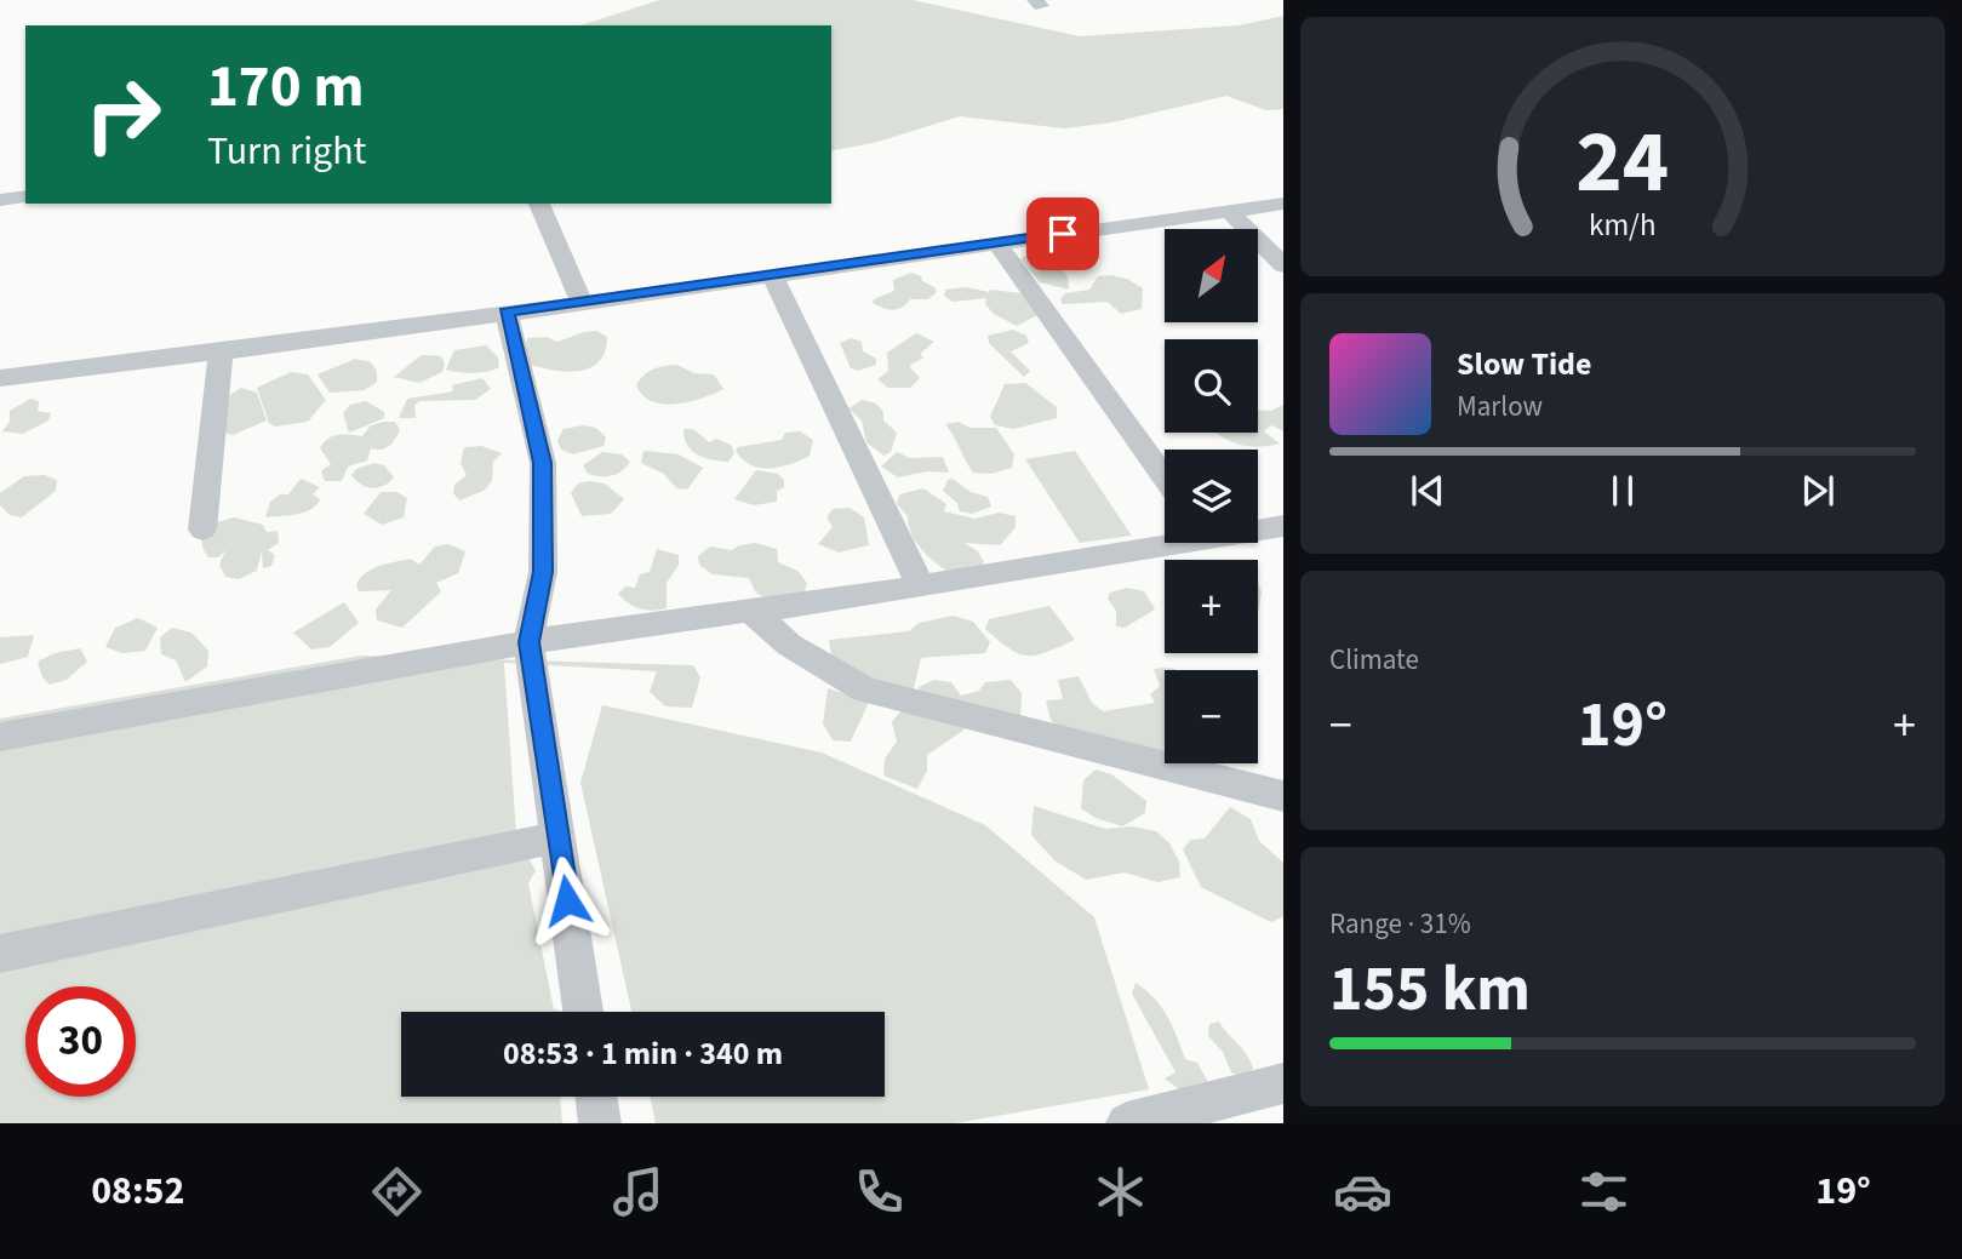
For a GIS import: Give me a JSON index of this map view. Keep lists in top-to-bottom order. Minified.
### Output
{"north":"top right","page":{"turn":["170 m","Turn right"],"map_buttons":["+","−"],"song":["Slow Tide","Marlow"],"tile":["Climate",["Range · 31%","155 km"]],"heat":["−","19°","+"],"limit":"30","trip":"08:53 · 1 min · 340 m","tabs":["08:52","19°"],"gauge":["24","km/h"]}}
